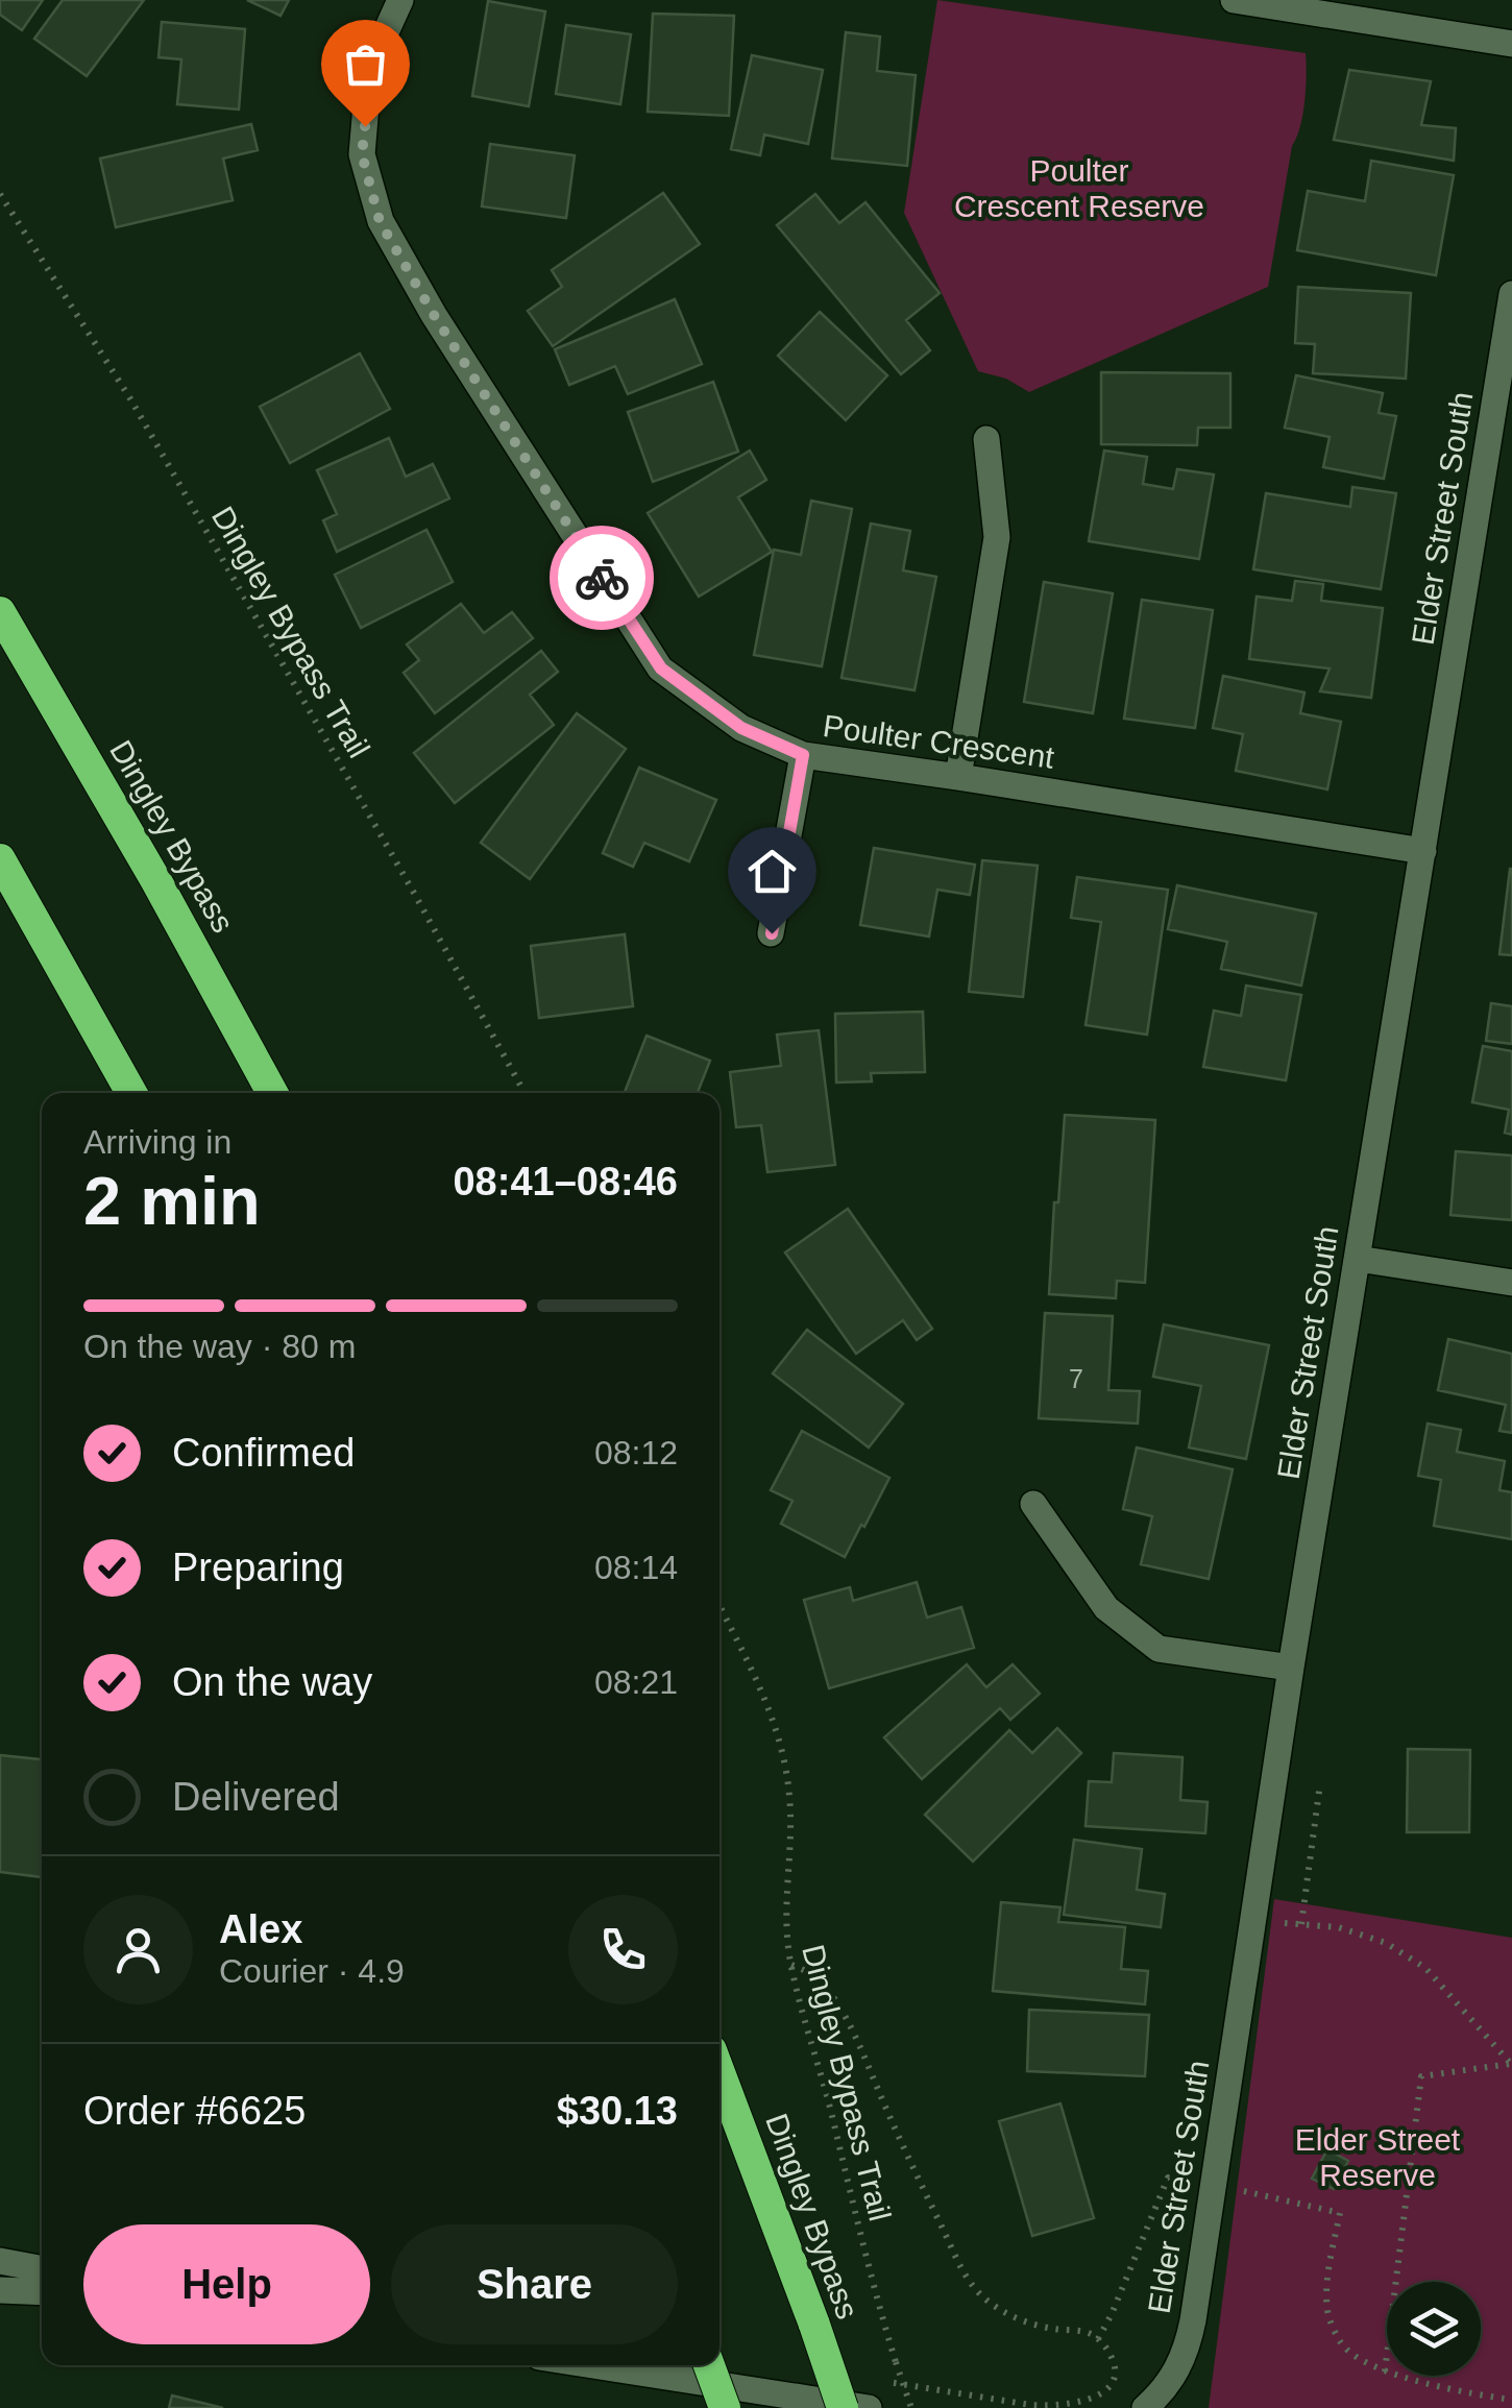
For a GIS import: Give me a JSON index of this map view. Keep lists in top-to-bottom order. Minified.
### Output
{"streets":{"highway":["Dingley Bypass"],"street":["Elder Street South","Poulter Crescent"],"path":["Dingley Bypass Trail"]},"crossings":[["Elder Street South","Poulter Crescent"]],"parks":["Poulter Crescent Reserve","Elder Street Reserve"],"house_numbers":["7"],"page":{"heading":["2 min","Arriving in","08:41–08:46"],"panel":["Alex","Courier · 4.9","Order #6625","$30.13"],"bar":"On the way · 80 m","list":[["Confirmed","08:12"],["Preparing","08:14"],["On the way","08:21"],"Delivered"],"buttons":["Help","Share"]}}
